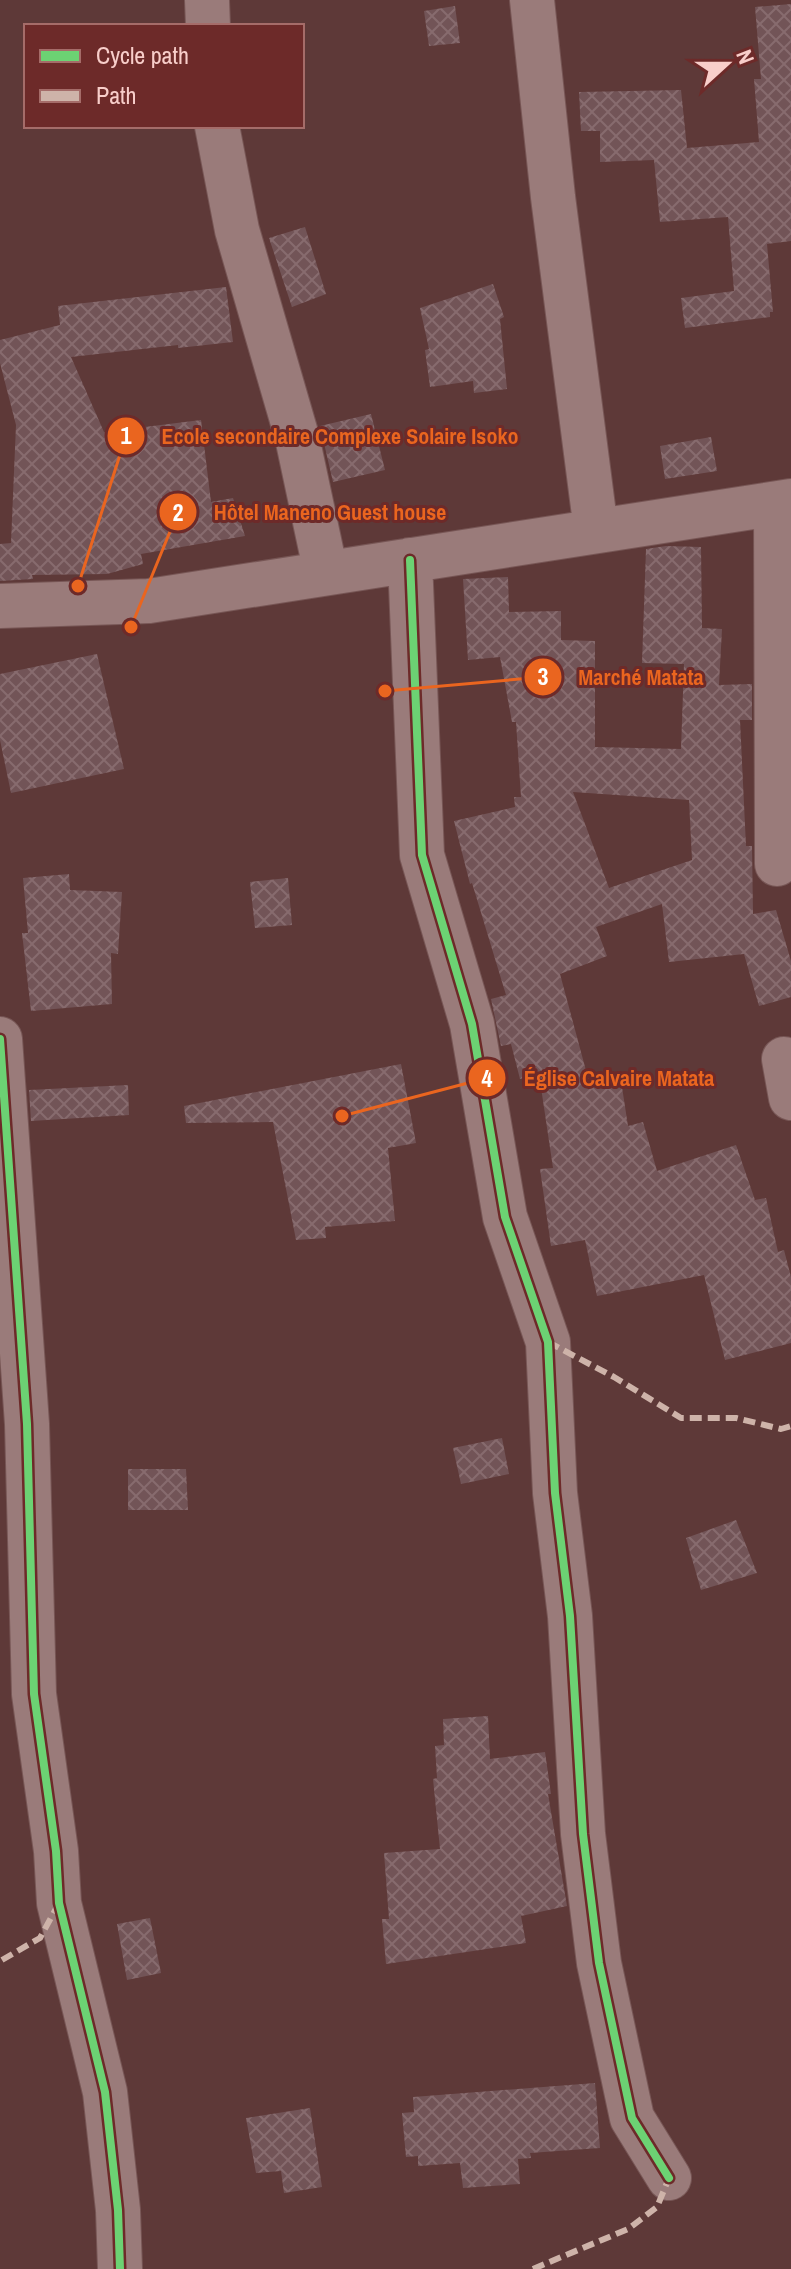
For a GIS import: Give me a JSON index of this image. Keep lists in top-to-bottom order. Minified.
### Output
{"places":["Ecole secondaire Complexe Solaire Isoko","Hôtel Maneno Guest house","Marché Matata","Église Calvaire Matata"],"legend":["Cycle path","Path"],"north":"right"}
